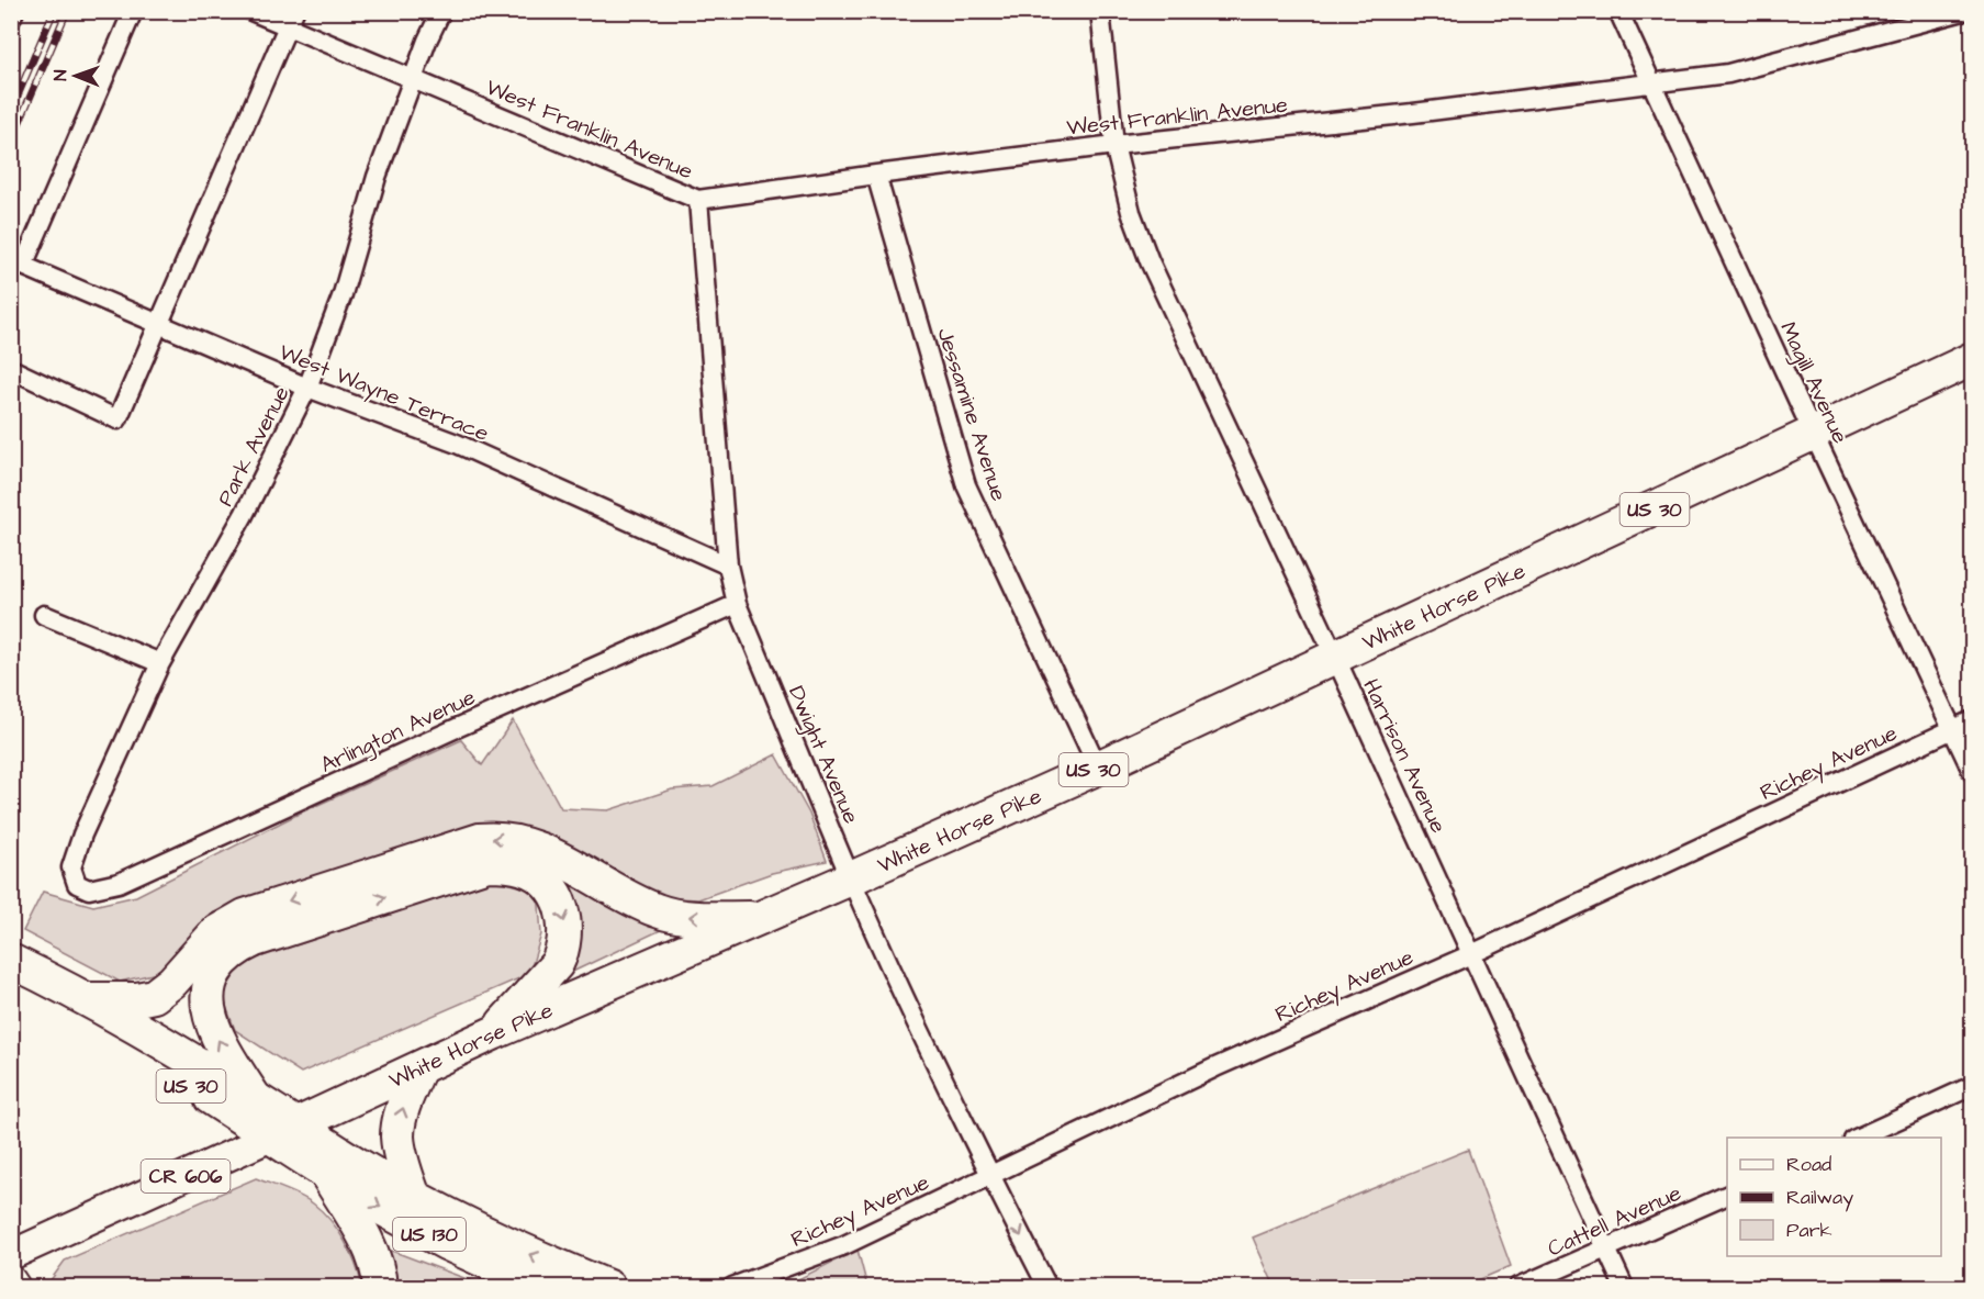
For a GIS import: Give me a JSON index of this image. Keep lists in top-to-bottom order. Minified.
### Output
{"streets":{"highway":["US 30","White Horse Pike","US 130"],"main road":["CR 606"],"street":["West Franklin Avenue","Magill Avenue","West Wayne Terrace","Jessamine Avenue","Park Avenue","Arlington Avenue","Dwight Avenue","Harrison Avenue","Richey Avenue","Cattell Avenue"]},"crossings":[["West Franklin Avenue","Magill Avenue"],["West Franklin Avenue","Jessamine Avenue"],["West Franklin Avenue","Park Avenue"],["West Franklin Avenue","Dwight Avenue"],["West Franklin Avenue","Harrison Avenue"],["Magill Avenue","White Horse Pike"],["Magill Avenue","Richey Avenue"],["West Wayne Terrace","Park Avenue"],["West Wayne Terrace","Dwight Avenue"],["Jessamine Avenue","White Horse Pike"],["Park Avenue","Arlington Avenue"],["US 30","White Horse Pike"],["US 30","US 130"],["White Horse Pike","Dwight Avenue"],["White Horse Pike","Harrison Avenue"],["White Horse Pike","US 130"],["Arlington Avenue","Dwight Avenue"],["Dwight Avenue","Richey Avenue"],["Harrison Avenue","Richey Avenue"],["Harrison Avenue","Cattell Avenue"]],"legend":["Road","Railway","Park"],"north":"left"}
